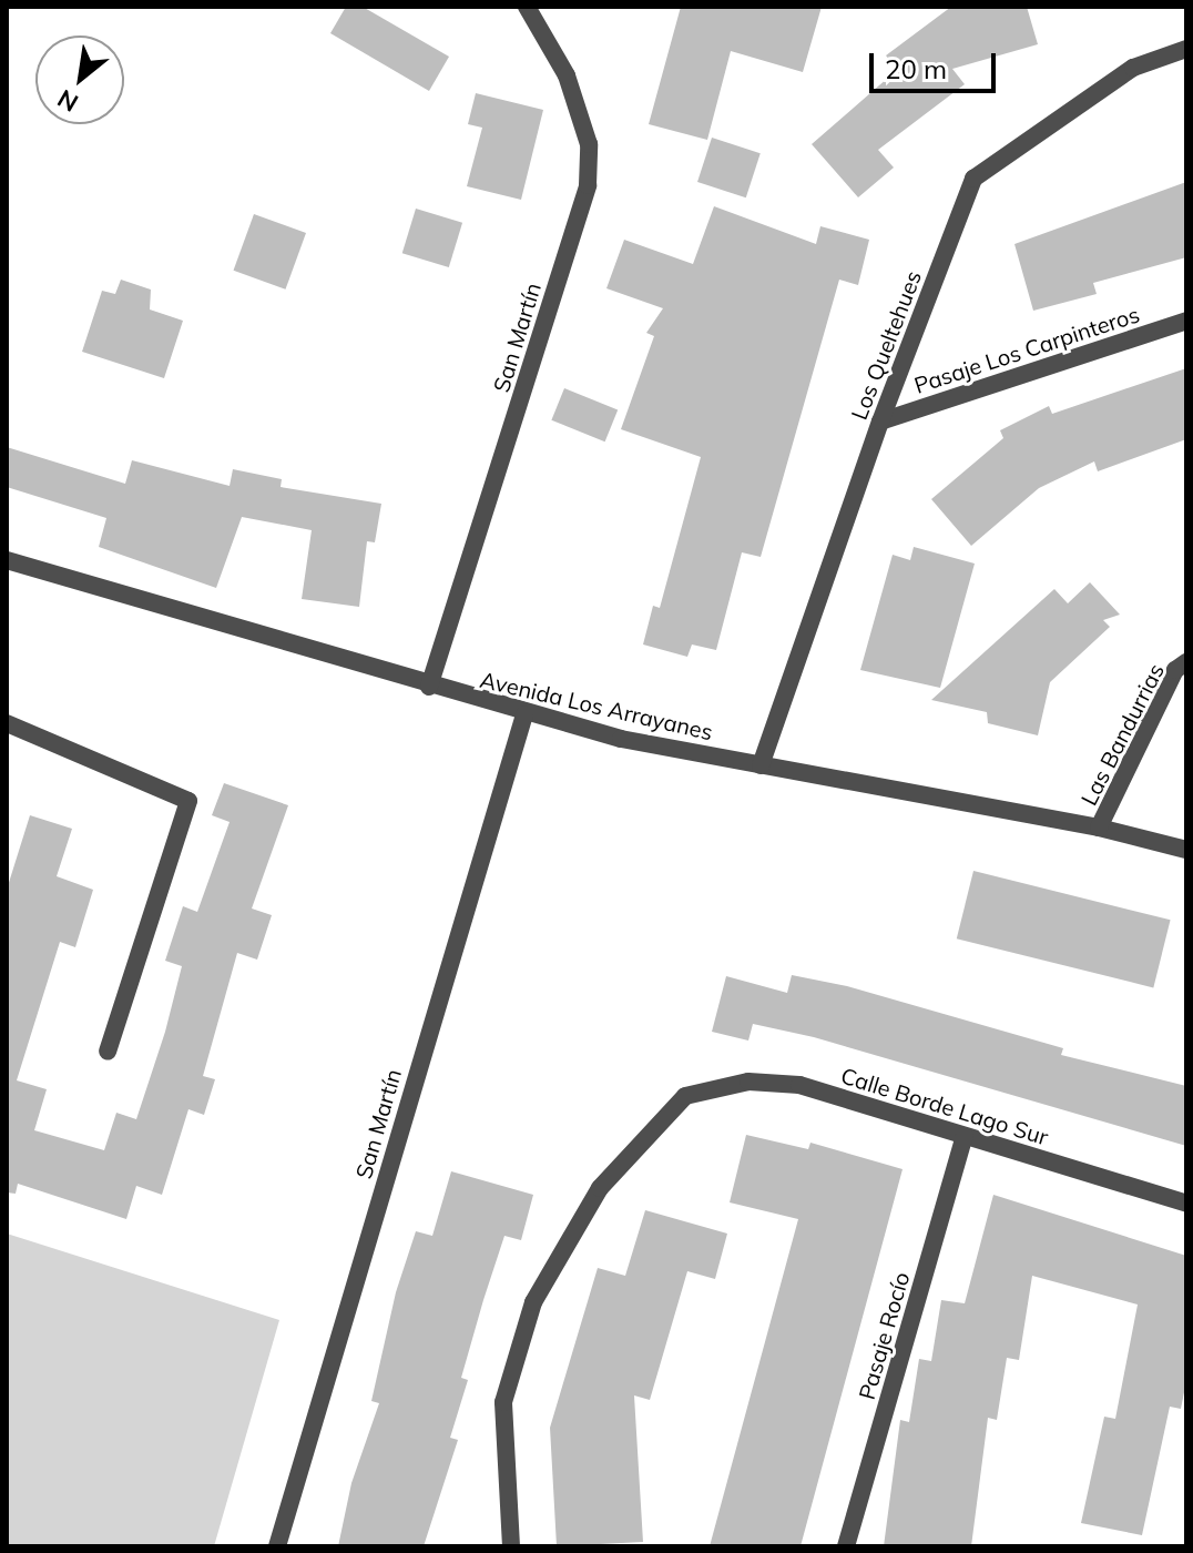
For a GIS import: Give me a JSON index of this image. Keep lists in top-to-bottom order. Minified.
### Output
{"streets":{"street":["San Martín","Los Queltehues","Pasaje Los Carpinteros","Avenida Los Arrayanes","Las Bandurrias","Calle Borde Lago Sur","Pasaje Rocío"]},"crossings":[["San Martín","Avenida Los Arrayanes"],["Los Queltehues","Pasaje Los Carpinteros"],["Los Queltehues","Avenida Los Arrayanes"],["Avenida Los Arrayanes","Las Bandurrias"],["Calle Borde Lago Sur","Pasaje Rocío"]],"scale_bar":"20 m","north":"bottom left"}
